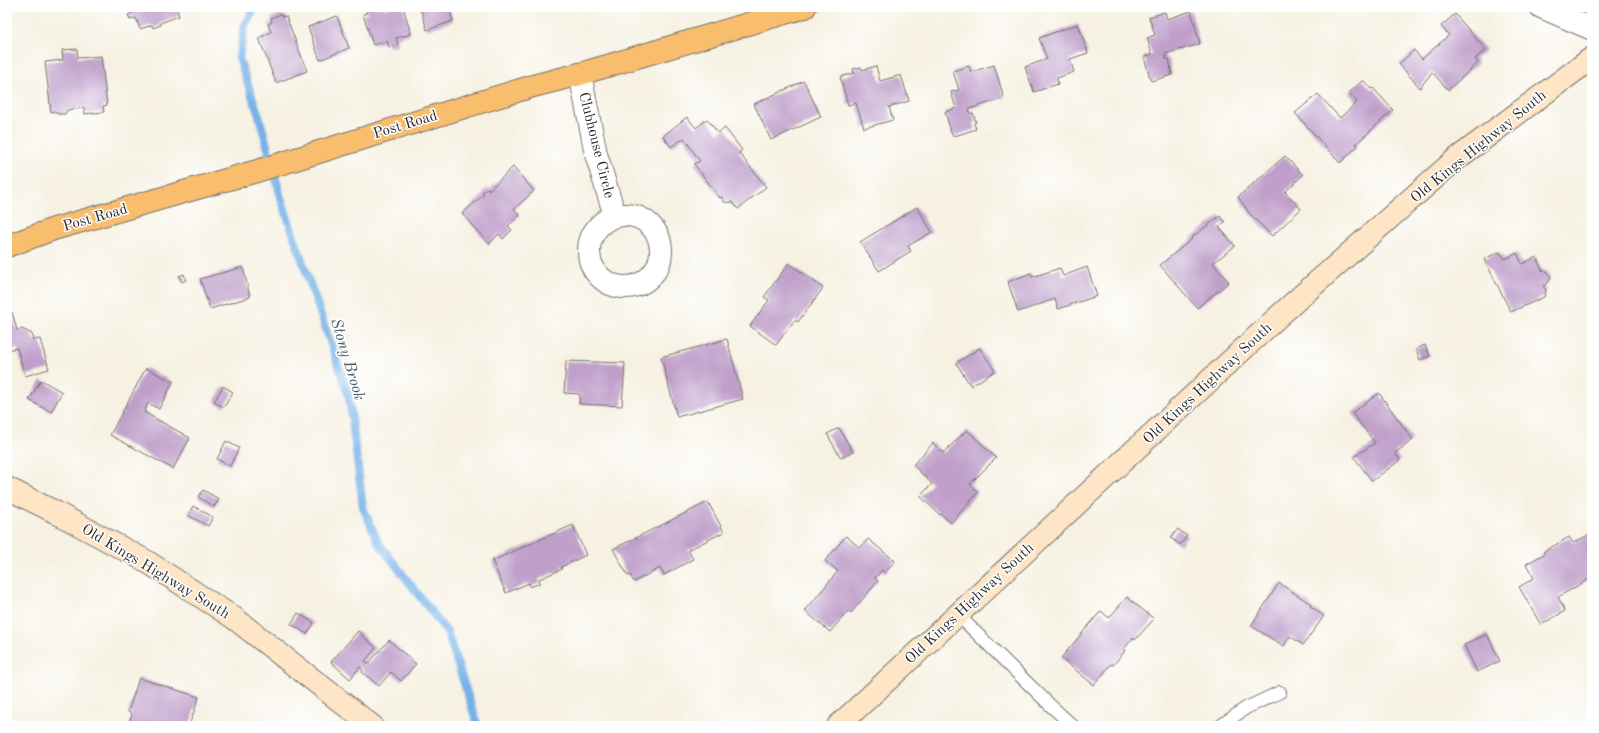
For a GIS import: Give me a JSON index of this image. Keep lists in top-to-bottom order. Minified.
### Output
{"streets":{"main road":["Post Road"],"street":["Clubhouse Circle","Old Kings Highway South"]},"crossings":[["Post Road","Clubhouse Circle"]],"water":["Stony Brook"]}
